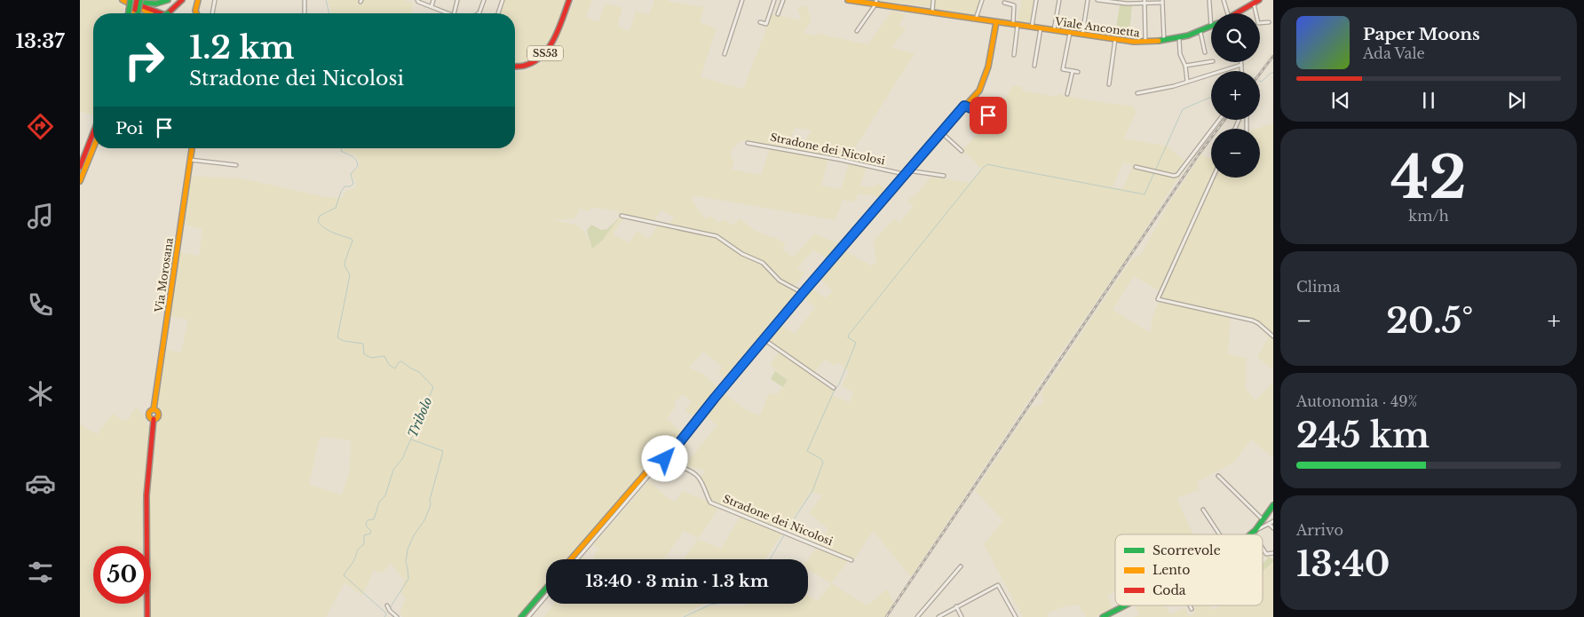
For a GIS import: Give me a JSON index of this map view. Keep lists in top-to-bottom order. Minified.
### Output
{"streets":{"main road":["Viale Anconetta","SS53","Via Morosana"],"street":["Stradone dei Nicolosi"]},"water":["Tribolo"],"legend":["Scorrevole","Lento","Coda"],"page":{"tabs":"13:37","map_buttons":["+","−"],"turn":["1.2 km","Stradone dei Nicolosi"],"song":["Paper Moons","Ada Vale"],"then":"Poi","tile":[["42","km/h"],"Clima",["Autonomia · 49%","245 km"],["Arrivo","13:40"]],"heat":["−","20.5°","+"],"limit":"50","trip":"13:40 · 3 min · 1.3 km"}}
